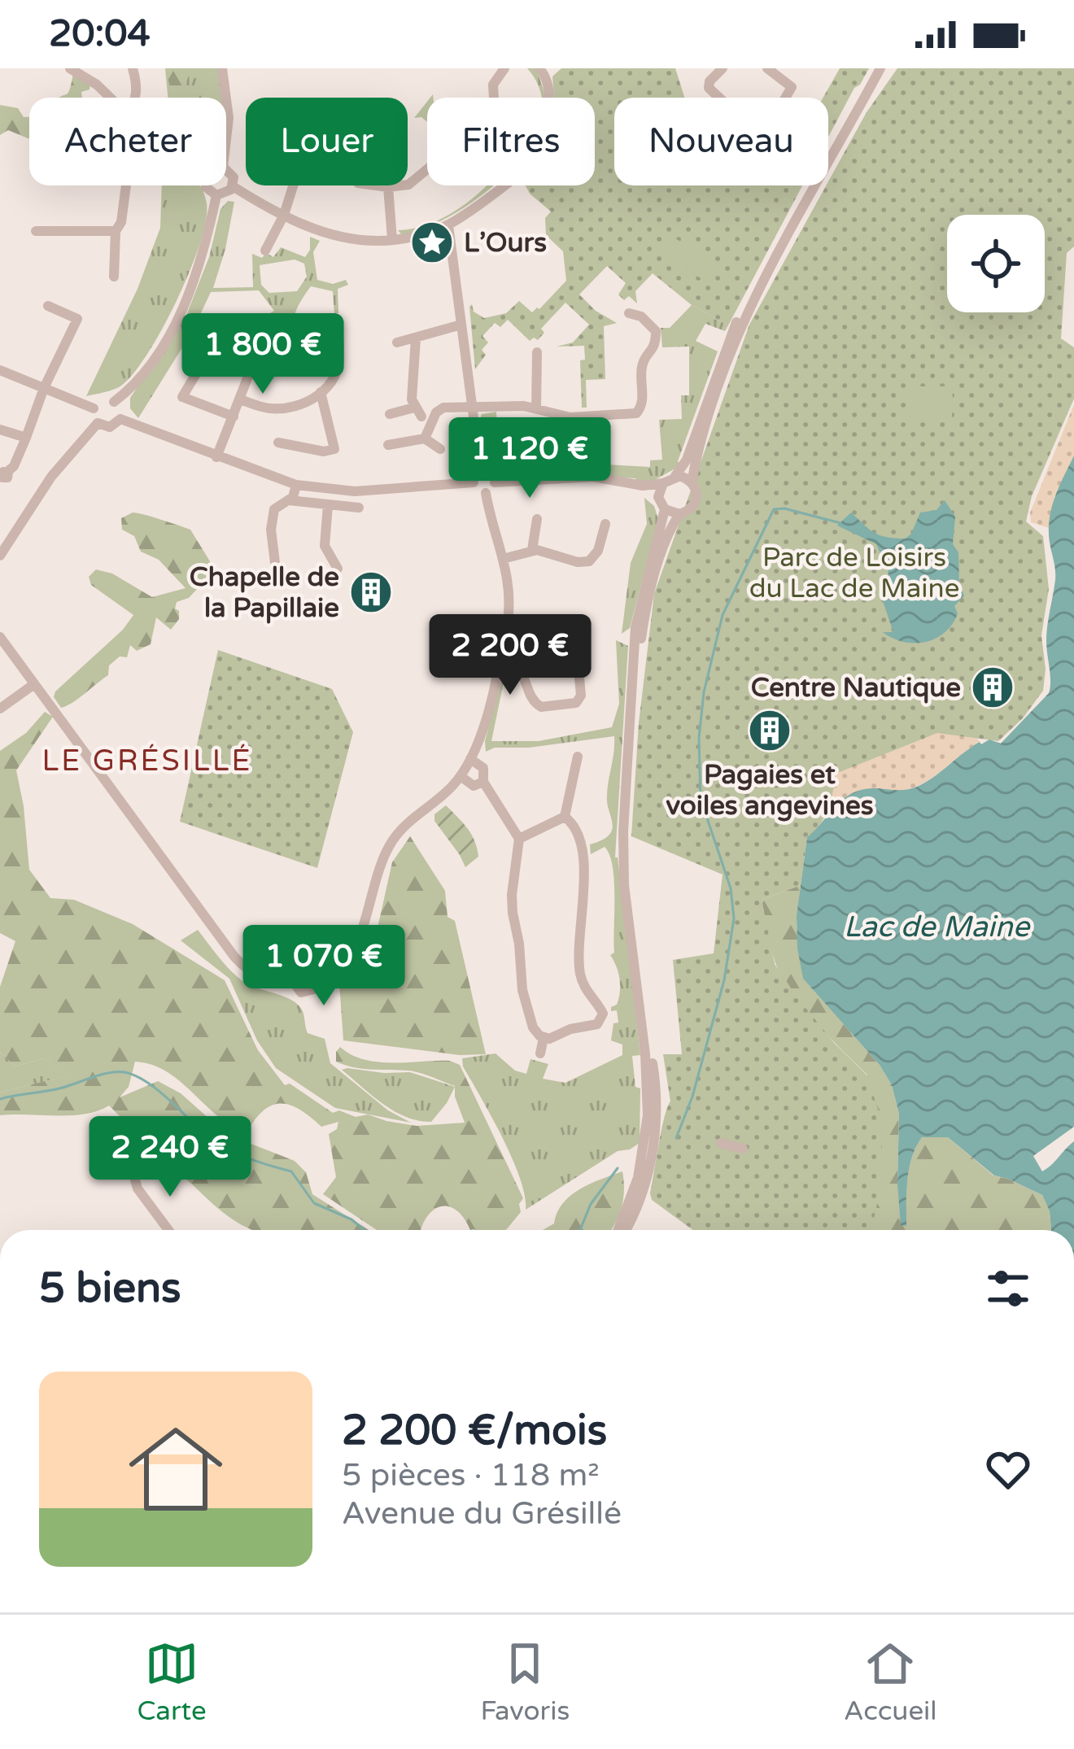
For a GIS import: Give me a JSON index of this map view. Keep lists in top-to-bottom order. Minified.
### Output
{"districts":["LE GRÉSILLÉ"],"water":["Lac de Maine"],"parks":["Parc de Loisirs du Lac de Maine"],"places":{"place":["L’Ours"],"building":["Chapelle de la Papillaie","Centre Nautique","Pagaies et voiles angevines"]},"page":{"status":"20:04","chip":["Acheter","Louer","Filtres","Nouveau"],"price":["1 800 €","1 120 €","2 200 €","1 070 €","2 240 €"],"heading":"5 biens","list":[{"name":"2 200 €/mois","note":"5 pièces · 118 m² · Avenue du Grésillé"}],"tabs":["Carte","Favoris","Accueil"]}}
